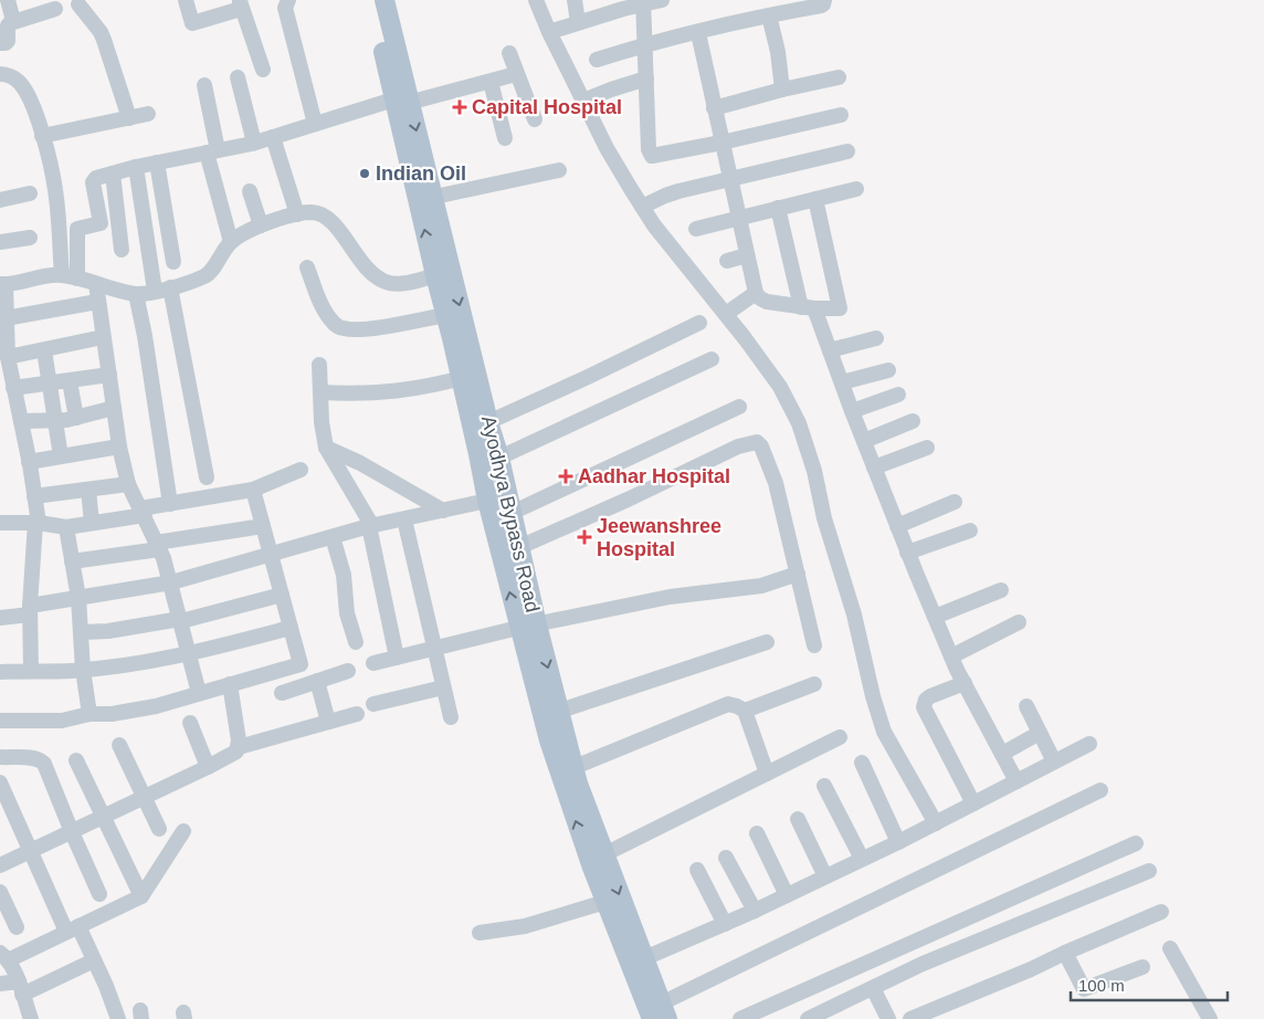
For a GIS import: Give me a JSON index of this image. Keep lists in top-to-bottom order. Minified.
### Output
{"streets":{"main road":["Ayodhya Bypass Road"]},"places":{"health":["Capital Hospital","Aadhar Hospital","Jeewanshree Hospital"],"other":["Indian Oil"]},"scale_bar":"100 m"}
